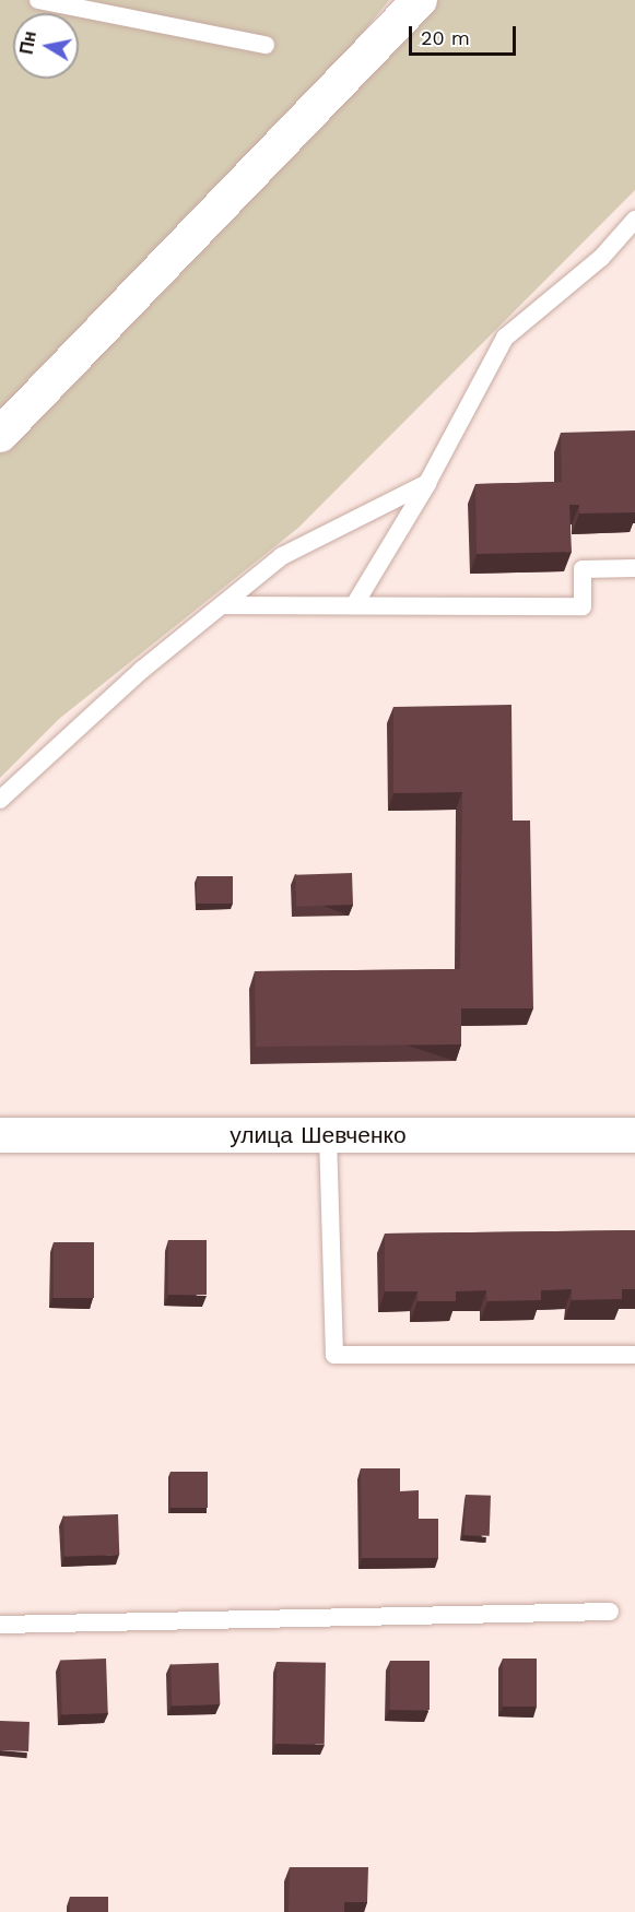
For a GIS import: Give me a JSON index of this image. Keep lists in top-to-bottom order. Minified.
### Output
{"streets":{"street":["улица Шевченко"]},"scale_bar":"20 m","north":"left"}
